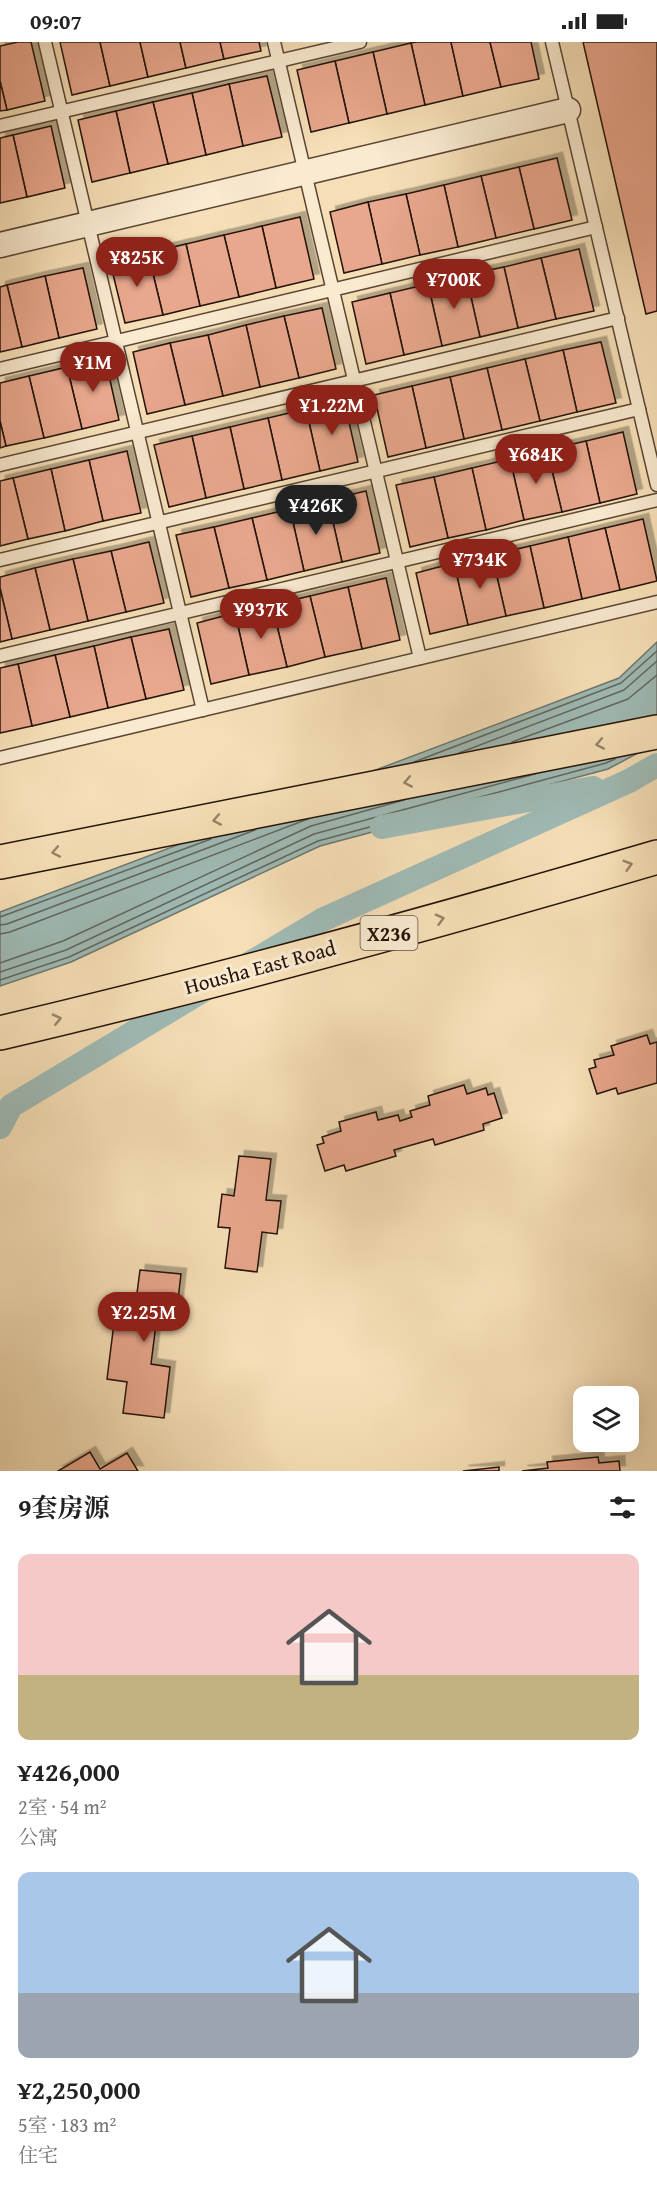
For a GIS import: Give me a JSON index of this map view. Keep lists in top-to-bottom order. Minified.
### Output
{"streets":{"main road":["X236","Housha East Road"]},"page":{"status":"09:07","price":["¥825K","¥700K","¥1M","¥1.22M","¥684K","¥426K","¥734K","¥937K","¥2.25M"],"heading":"9套房源","list":[{"name":"¥426,000","note":"2室 · 54 m² · 公寓"},{"name":"¥2,250,000","note":"5室 · 183 m² · 住宅"}]}}
